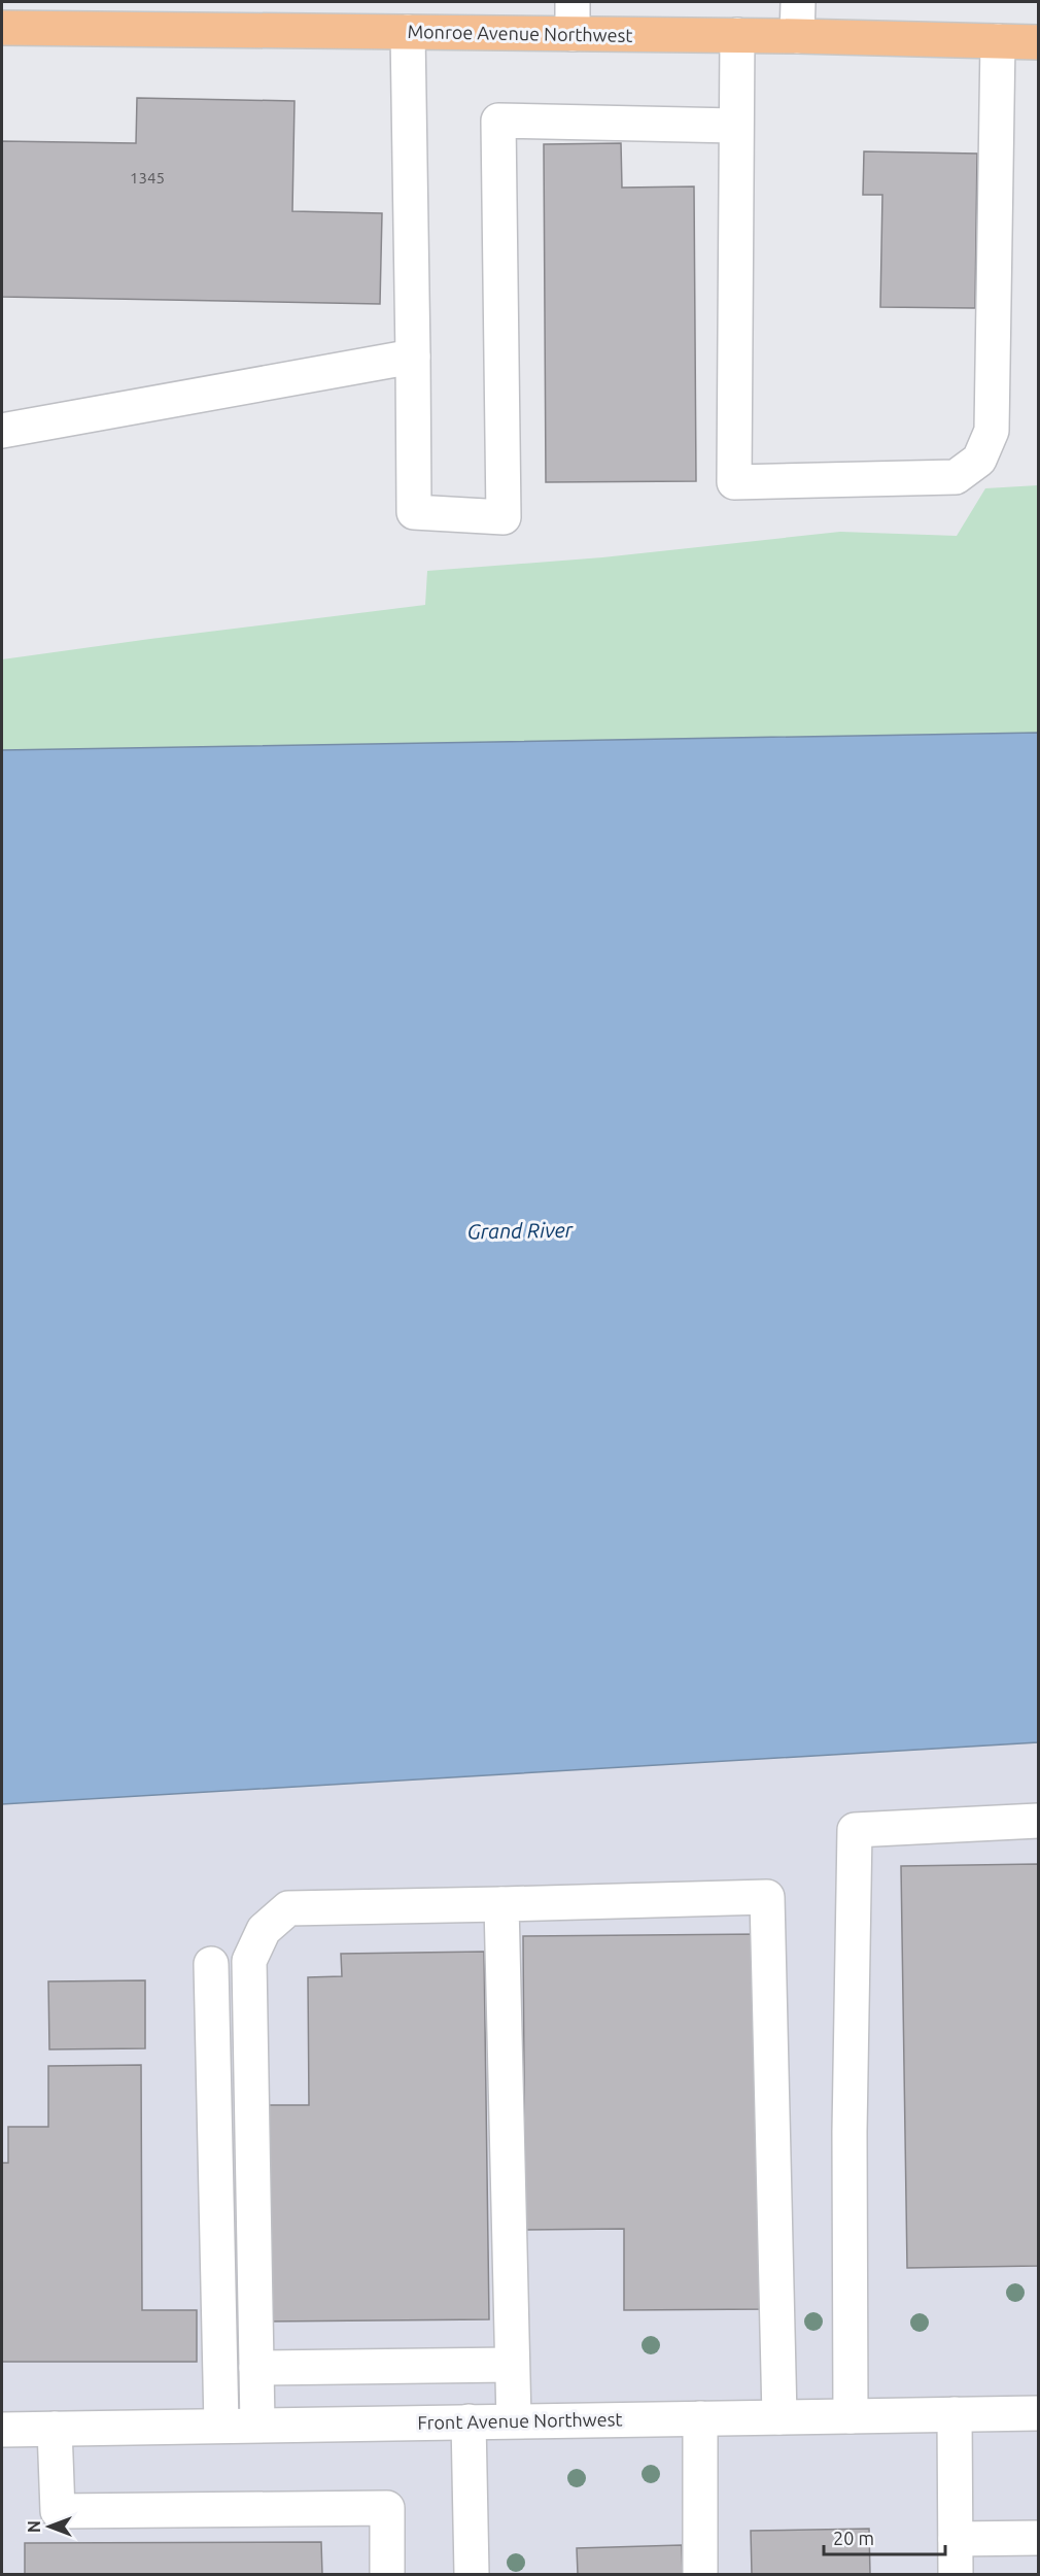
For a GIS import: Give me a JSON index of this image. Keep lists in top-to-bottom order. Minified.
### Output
{"streets":{"main road":["Monroe Avenue Northwest"],"street":["Front Avenue Northwest"]},"water":["Grand River"],"house_numbers":["1345"],"scale_bar":"20 m","north":"left"}
